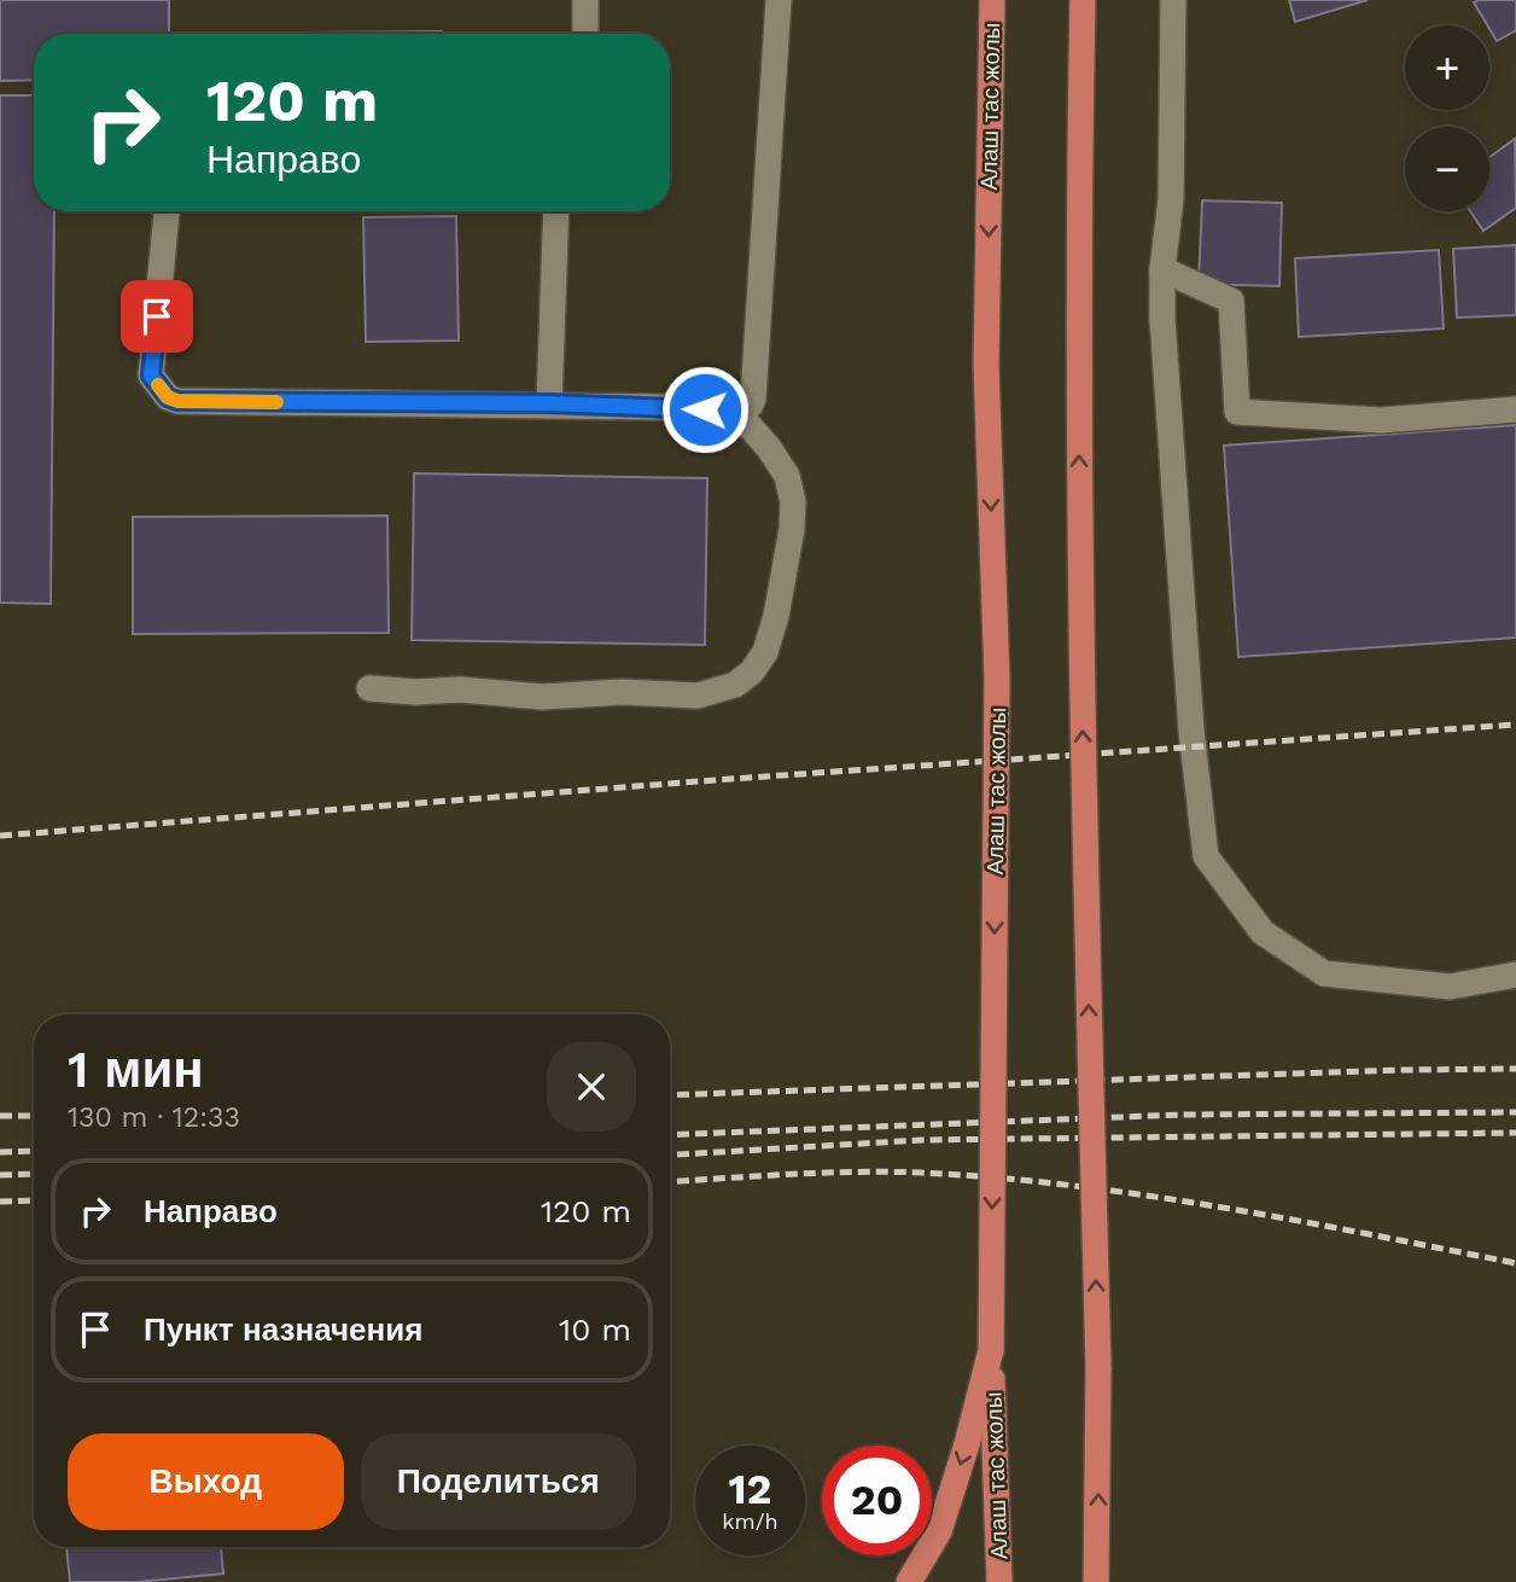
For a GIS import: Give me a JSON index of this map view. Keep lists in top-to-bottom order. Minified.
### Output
{"streets":{"main road":["Алаш тас жолы"]},"page":{"map_buttons":["+","−"],"turn":["120 m","Направо"],"heading":["1 мин","130 m · 12:33"],"list":[{"name":"Направо","value":"120 m"},{"name":"Пункт назначения","value":"10 m"}],"buttons":["Выход","Поделиться"],"speed":"12 km/h","limit":"20"}}
